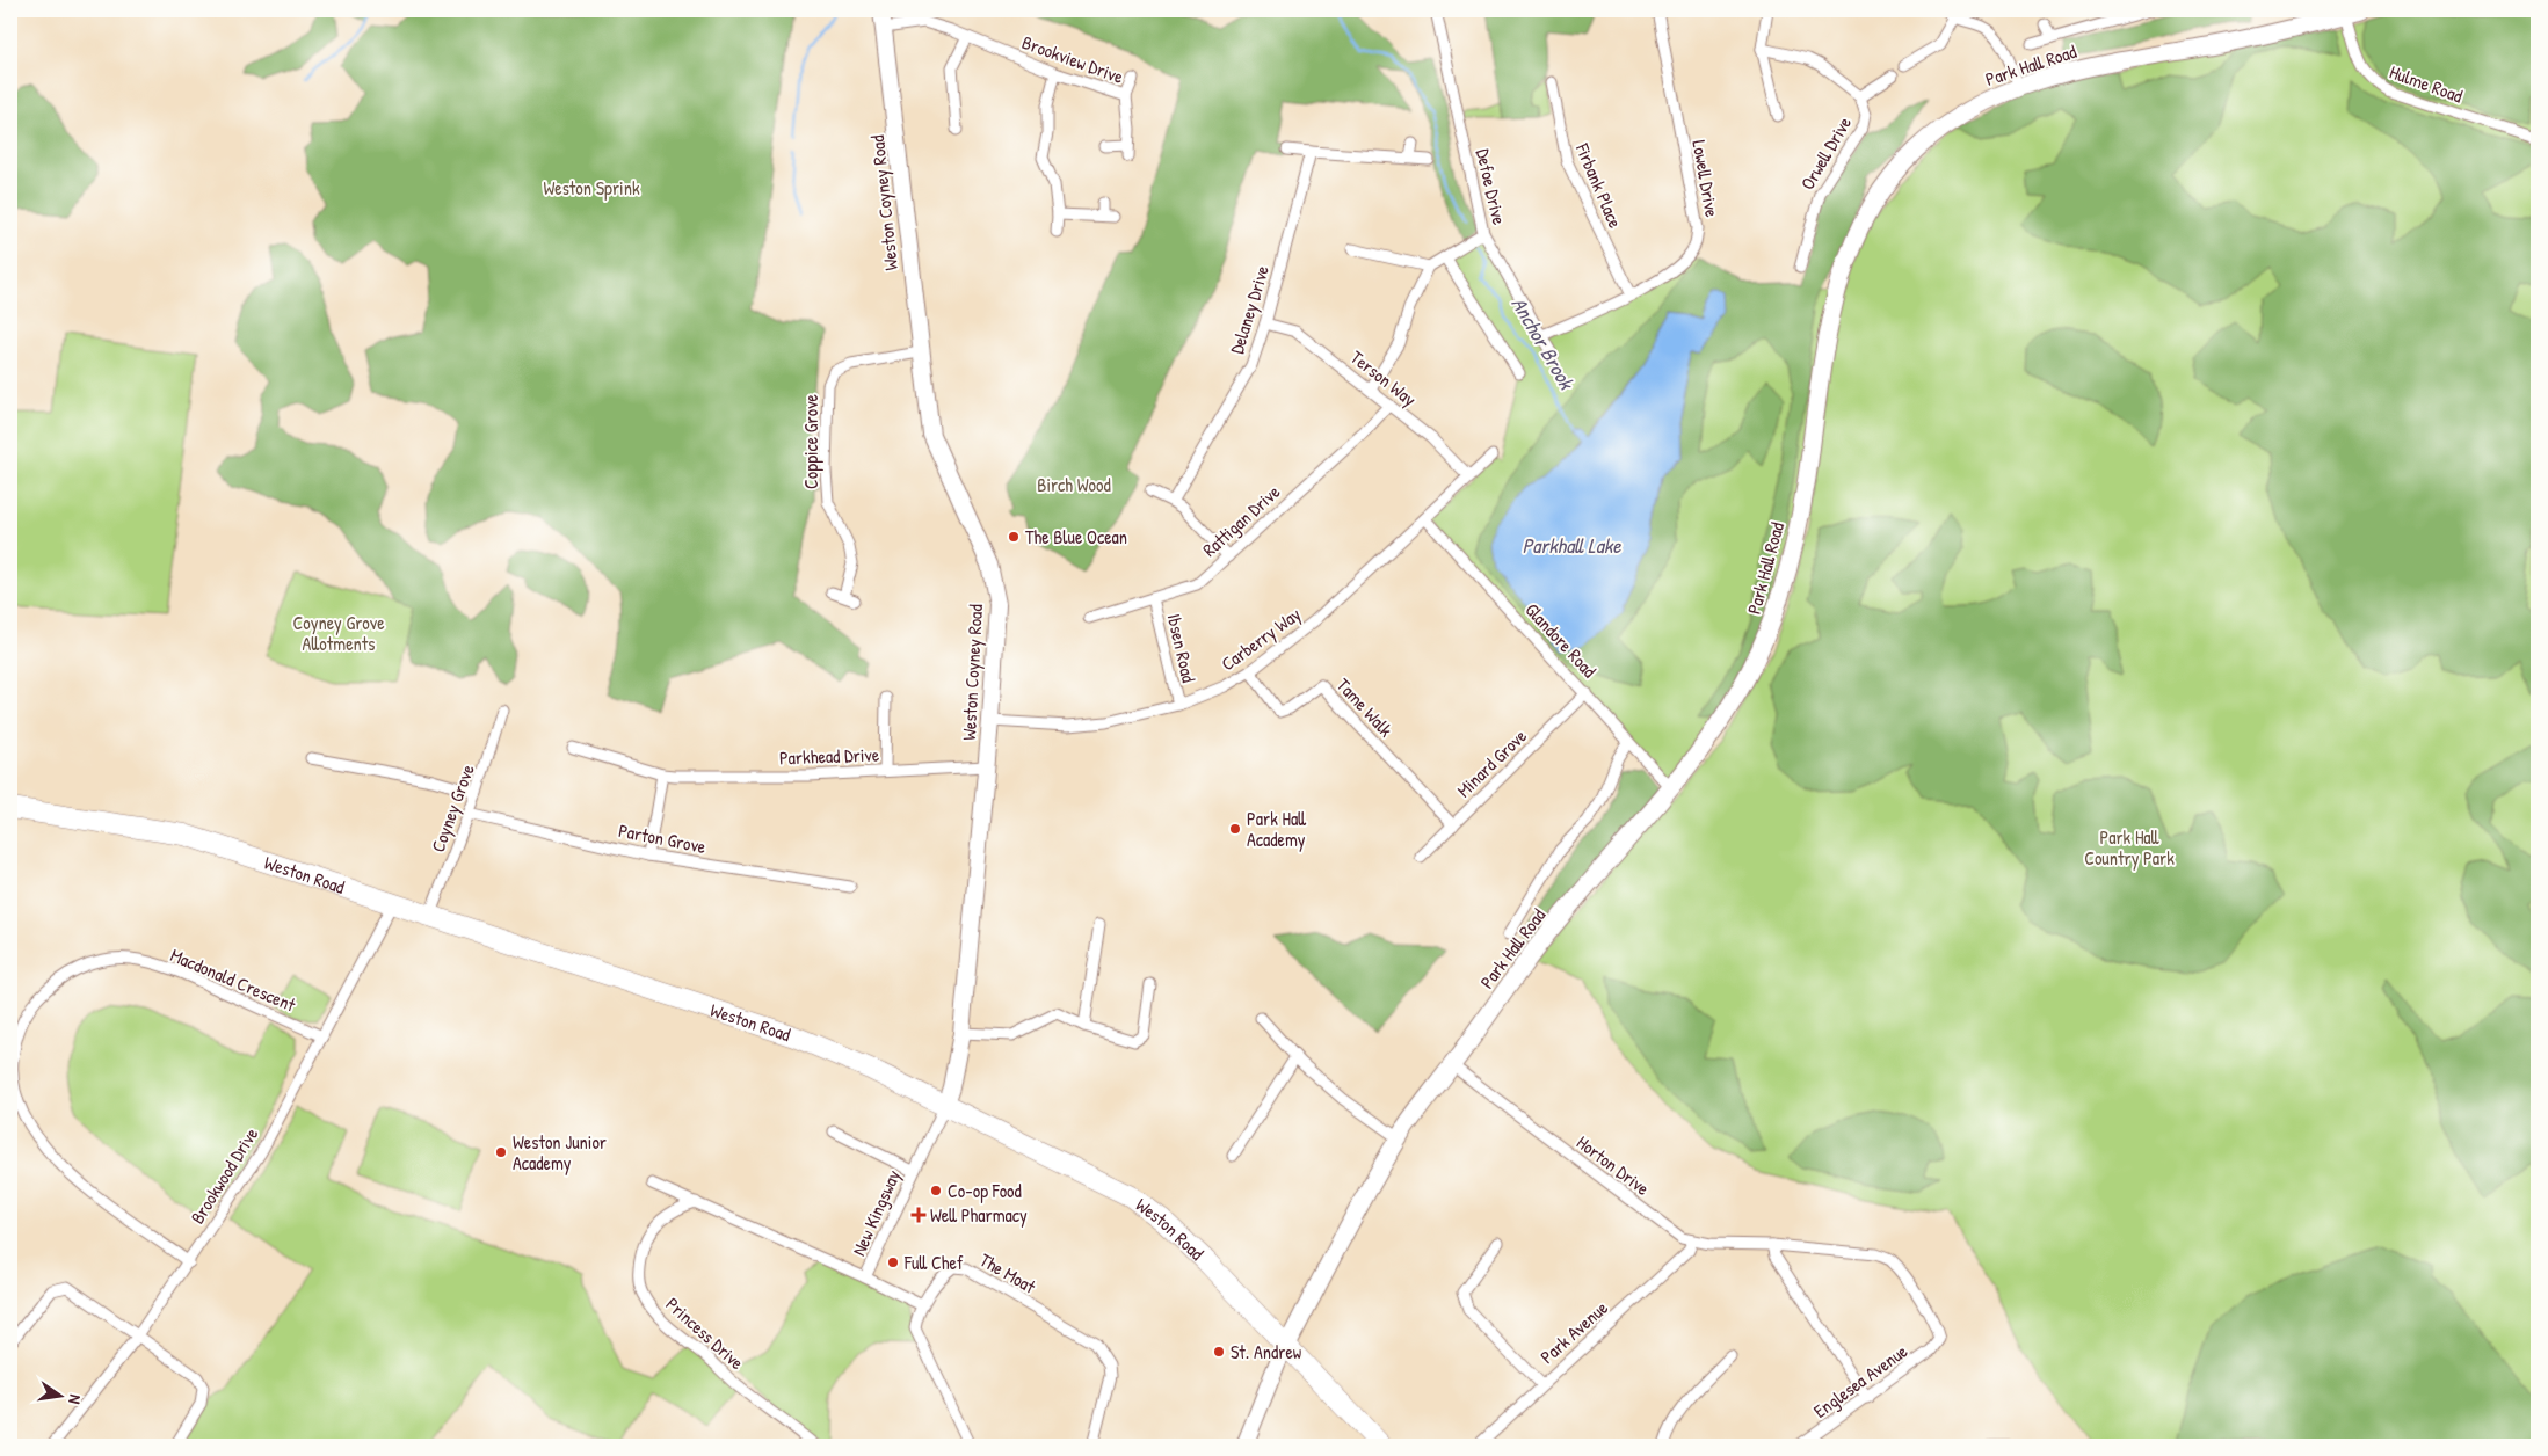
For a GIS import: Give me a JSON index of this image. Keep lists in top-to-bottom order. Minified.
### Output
{"streets":{"highway":["Weston Road"],"main road":["Park Hall Road"],"street":["Brookview Drive","Hulme Road","Orwell Drive","Lowell Drive","Firbank Place","Defoe Drive","Weston Coyney Road","Delaney Drive","Terson Way","Coppice Grove","Rattigan Drive","Carberry Way","Glandore Road","Ibsen Road","Tame Walk","Parkhead Drive","Minard Grove","Coyney Grove","Parton Grove","Macdonald Crescent","Horton Drive","Brookwood Drive","New Kingsway","The Moat","Park Avenue","Princess Drive","Englesea Avenue"]},"crossings":[["Brookview Drive","Weston Coyney Road"],["Park Hall Road","Hulme Road"],["Park Hall Road","Glandore Road"],["Park Hall Road","Weston Road"],["Park Hall Road","Horton Drive"],["Lowell Drive","Firbank Place"],["Lowell Drive","Defoe Drive"],["Weston Coyney Road","Coppice Grove"],["Weston Coyney Road","Carberry Way"],["Weston Coyney Road","Parkhead Drive"],["Weston Coyney Road","Weston Road"],["Weston Coyney Road","New Kingsway"],["Delaney Drive","Terson Way"],["Terson Way","Rattigan Drive"],["Terson Way","Carberry Way"],["Rattigan Drive","Ibsen Road"],["Carberry Way","Glandore Road"],["Carberry Way","Ibsen Road"],["Carberry Way","Tame Walk"],["Glandore Road","Minard Grove"],["Tame Walk","Minard Grove"],["Coyney Grove","Parton Grove"],["Coyney Grove","Weston Road"],["Weston Road","Brookwood Drive"],["Weston Road","New Kingsway"],["Macdonald Crescent","Brookwood Drive"],["Horton Drive","Park Avenue"],["Horton Drive","Englesea Avenue"],["New Kingsway","The Moat"]],"water":["Anchor Brook","Parkhall Lake"],"parks":["Weston Sprink","Birch Wood","Coyney Grove Allotments","Park Hall Country Park"],"places":{"other":["The Blue Ocean","Park Hall Academy","Weston Junior Academy","Co-op Food","Full Chef","St. Andrew"],"health":["Well Pharmacy"]},"north":"right"}
